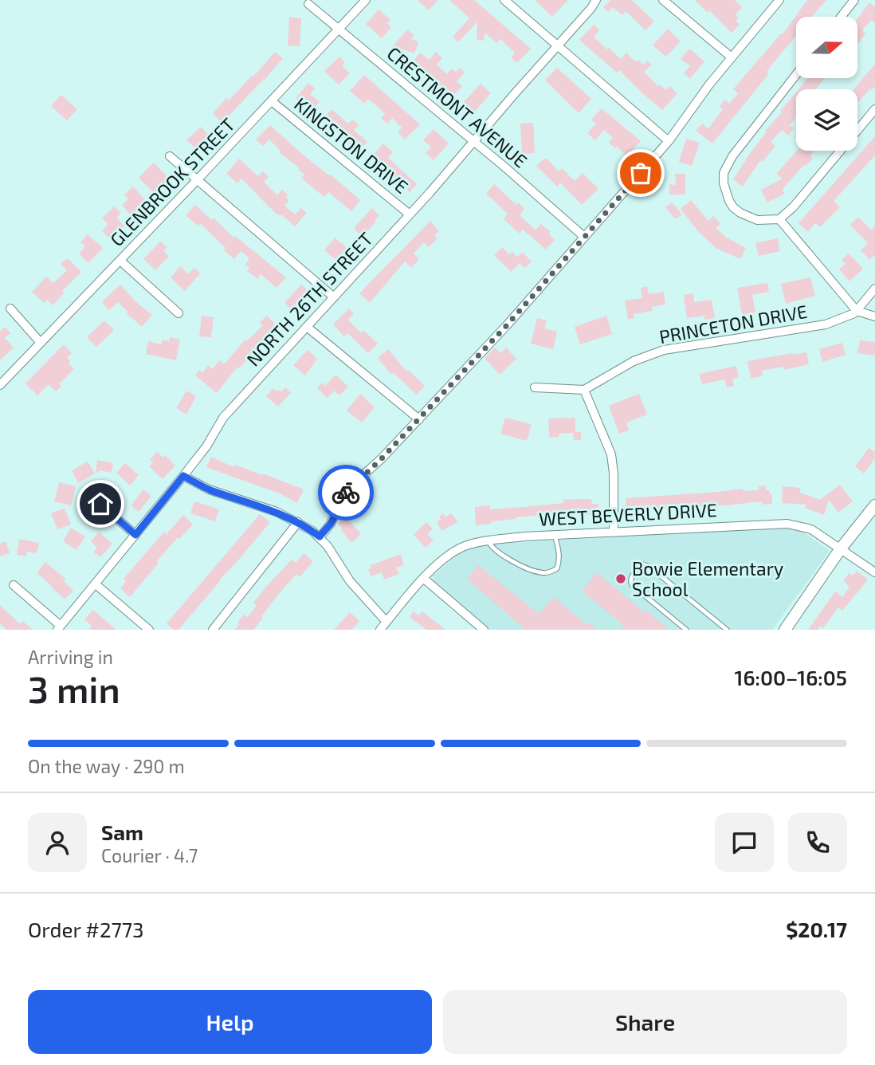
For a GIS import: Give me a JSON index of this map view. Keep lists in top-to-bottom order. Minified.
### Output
{"streets":{"street":["CRESTMONT AVENUE","KINGSTON DRIVE","GLENBROOK STREET","NORTH 26TH STREET","PRINCETON DRIVE","WEST BEVERLY DRIVE"]},"crossings":[["CRESTMONT AVENUE","GLENBROOK STREET"],["CRESTMONT AVENUE","NORTH 26TH STREET"],["KINGSTON DRIVE","GLENBROOK STREET"],["KINGSTON DRIVE","NORTH 26TH STREET"]],"places":["Bowie Elementary School"],"north":"right","page":{"heading":["3 min","Arriving in","16:00–16:05"],"panel":["Sam","Courier · 4.7","Order #2773","$20.17"],"bar":"On the way · 290 m","buttons":["Help","Share"]}}
